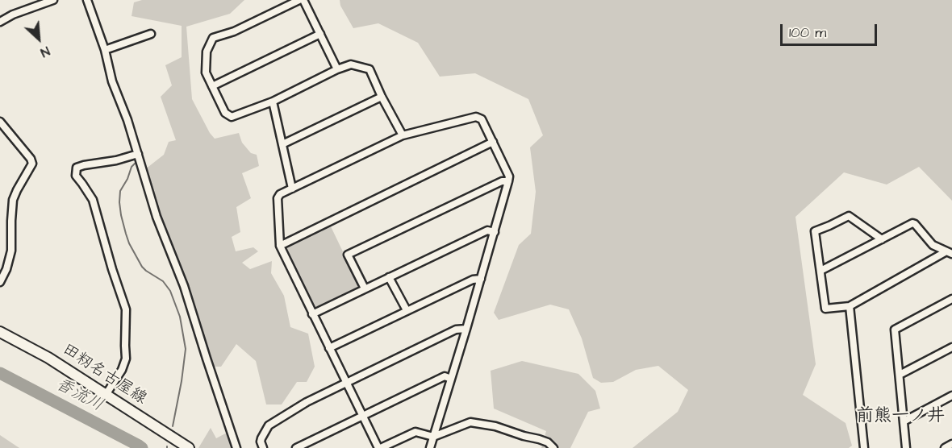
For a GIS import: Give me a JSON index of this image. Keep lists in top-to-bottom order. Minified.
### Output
{"streets":{"main road":["田籾名古屋線"]},"districts":["前熊一ノ井"],"water":["香流川"],"scale_bar":"100 m","north":"bottom right"}
